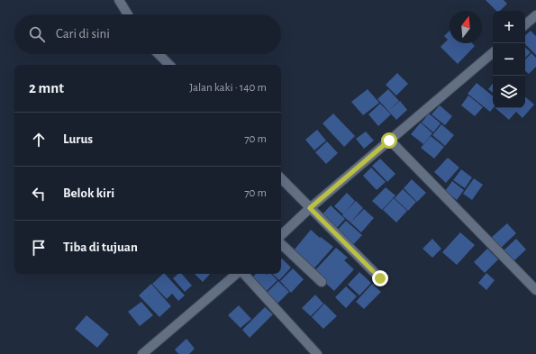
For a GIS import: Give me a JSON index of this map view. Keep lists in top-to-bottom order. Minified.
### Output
{"north":"top","page":{"map_buttons":["+","−"],"search":"Cari di sini","heading":["2 mnt","Jalan kaki · 140 m"],"list":[["Lurus","70 m"],["Belok kiri","70 m"],"Tiba di tujuan"]}}
